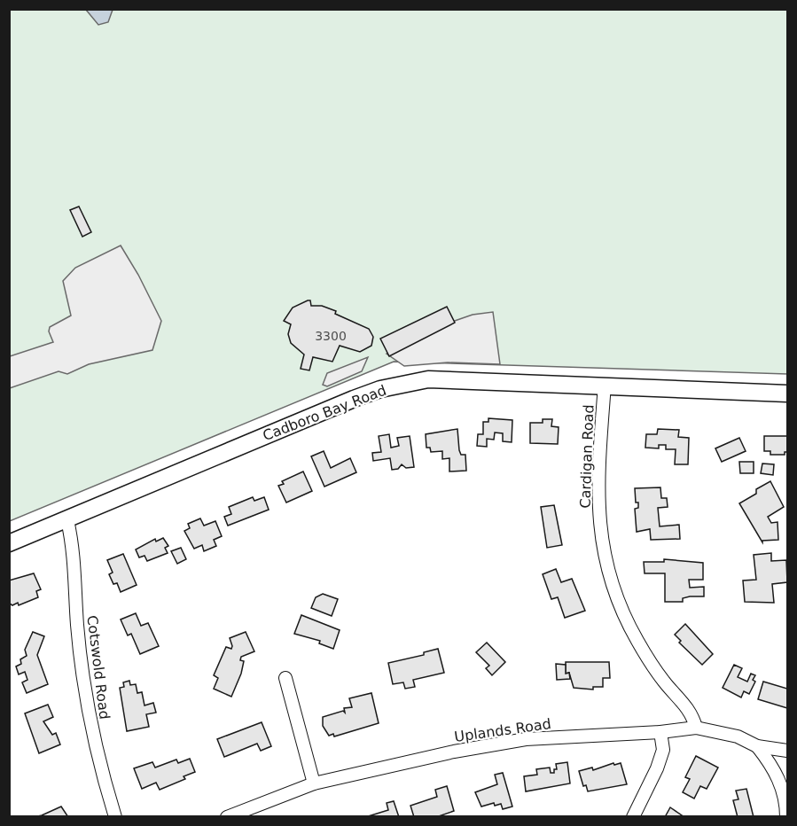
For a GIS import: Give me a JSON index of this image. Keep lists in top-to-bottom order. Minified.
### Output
{"streets":{"main road":["Cadboro Bay Road"],"street":["Cardigan Road","Cotswold Road","Uplands Road"]},"crossings":[["Cadboro Bay Road","Cardigan Road"],["Cadboro Bay Road","Cotswold Road"],["Cardigan Road","Uplands Road"]],"house_numbers":["3300"]}
